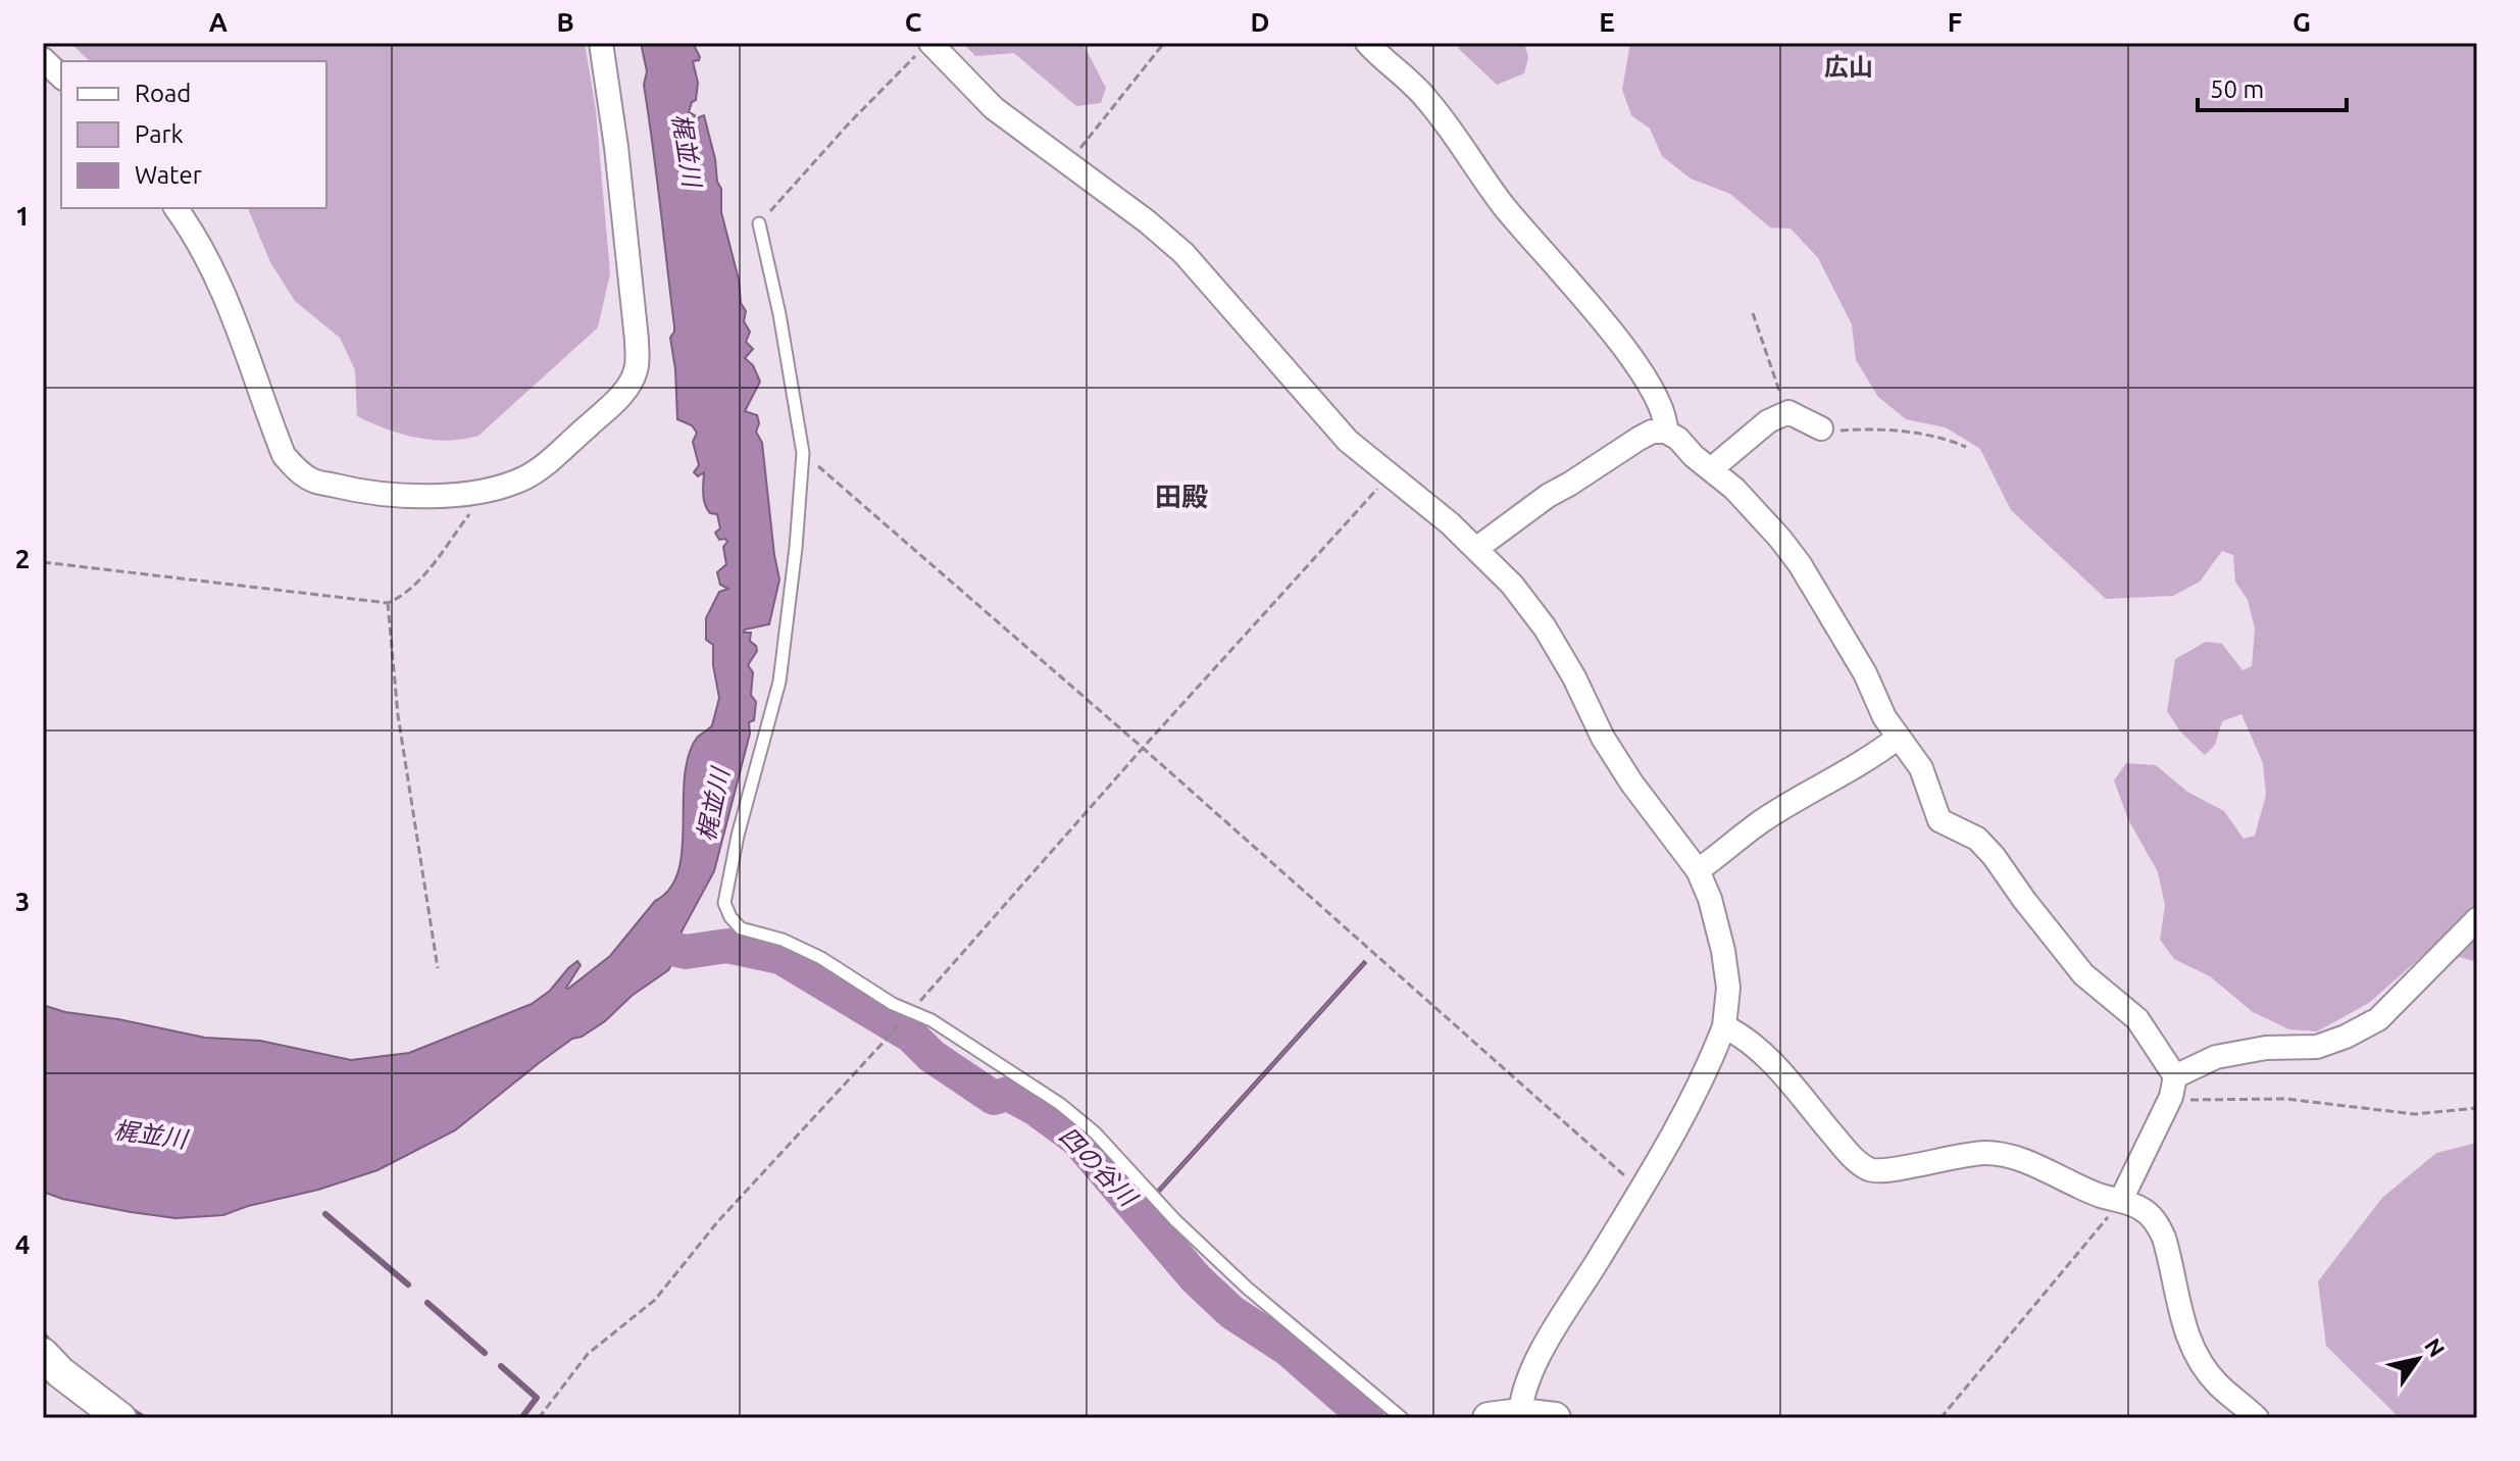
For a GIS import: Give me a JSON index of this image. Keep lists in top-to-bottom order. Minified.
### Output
{"districts":["広山","田殿"],"water":["梶並川","四の谷川"],"legend":["Road","Park","Water"],"scale_bar":"50 m","north":"top right","grid":{"columns":["A","B","C","D","E","F","G"],"rows":["1","2","3","4"]}}
